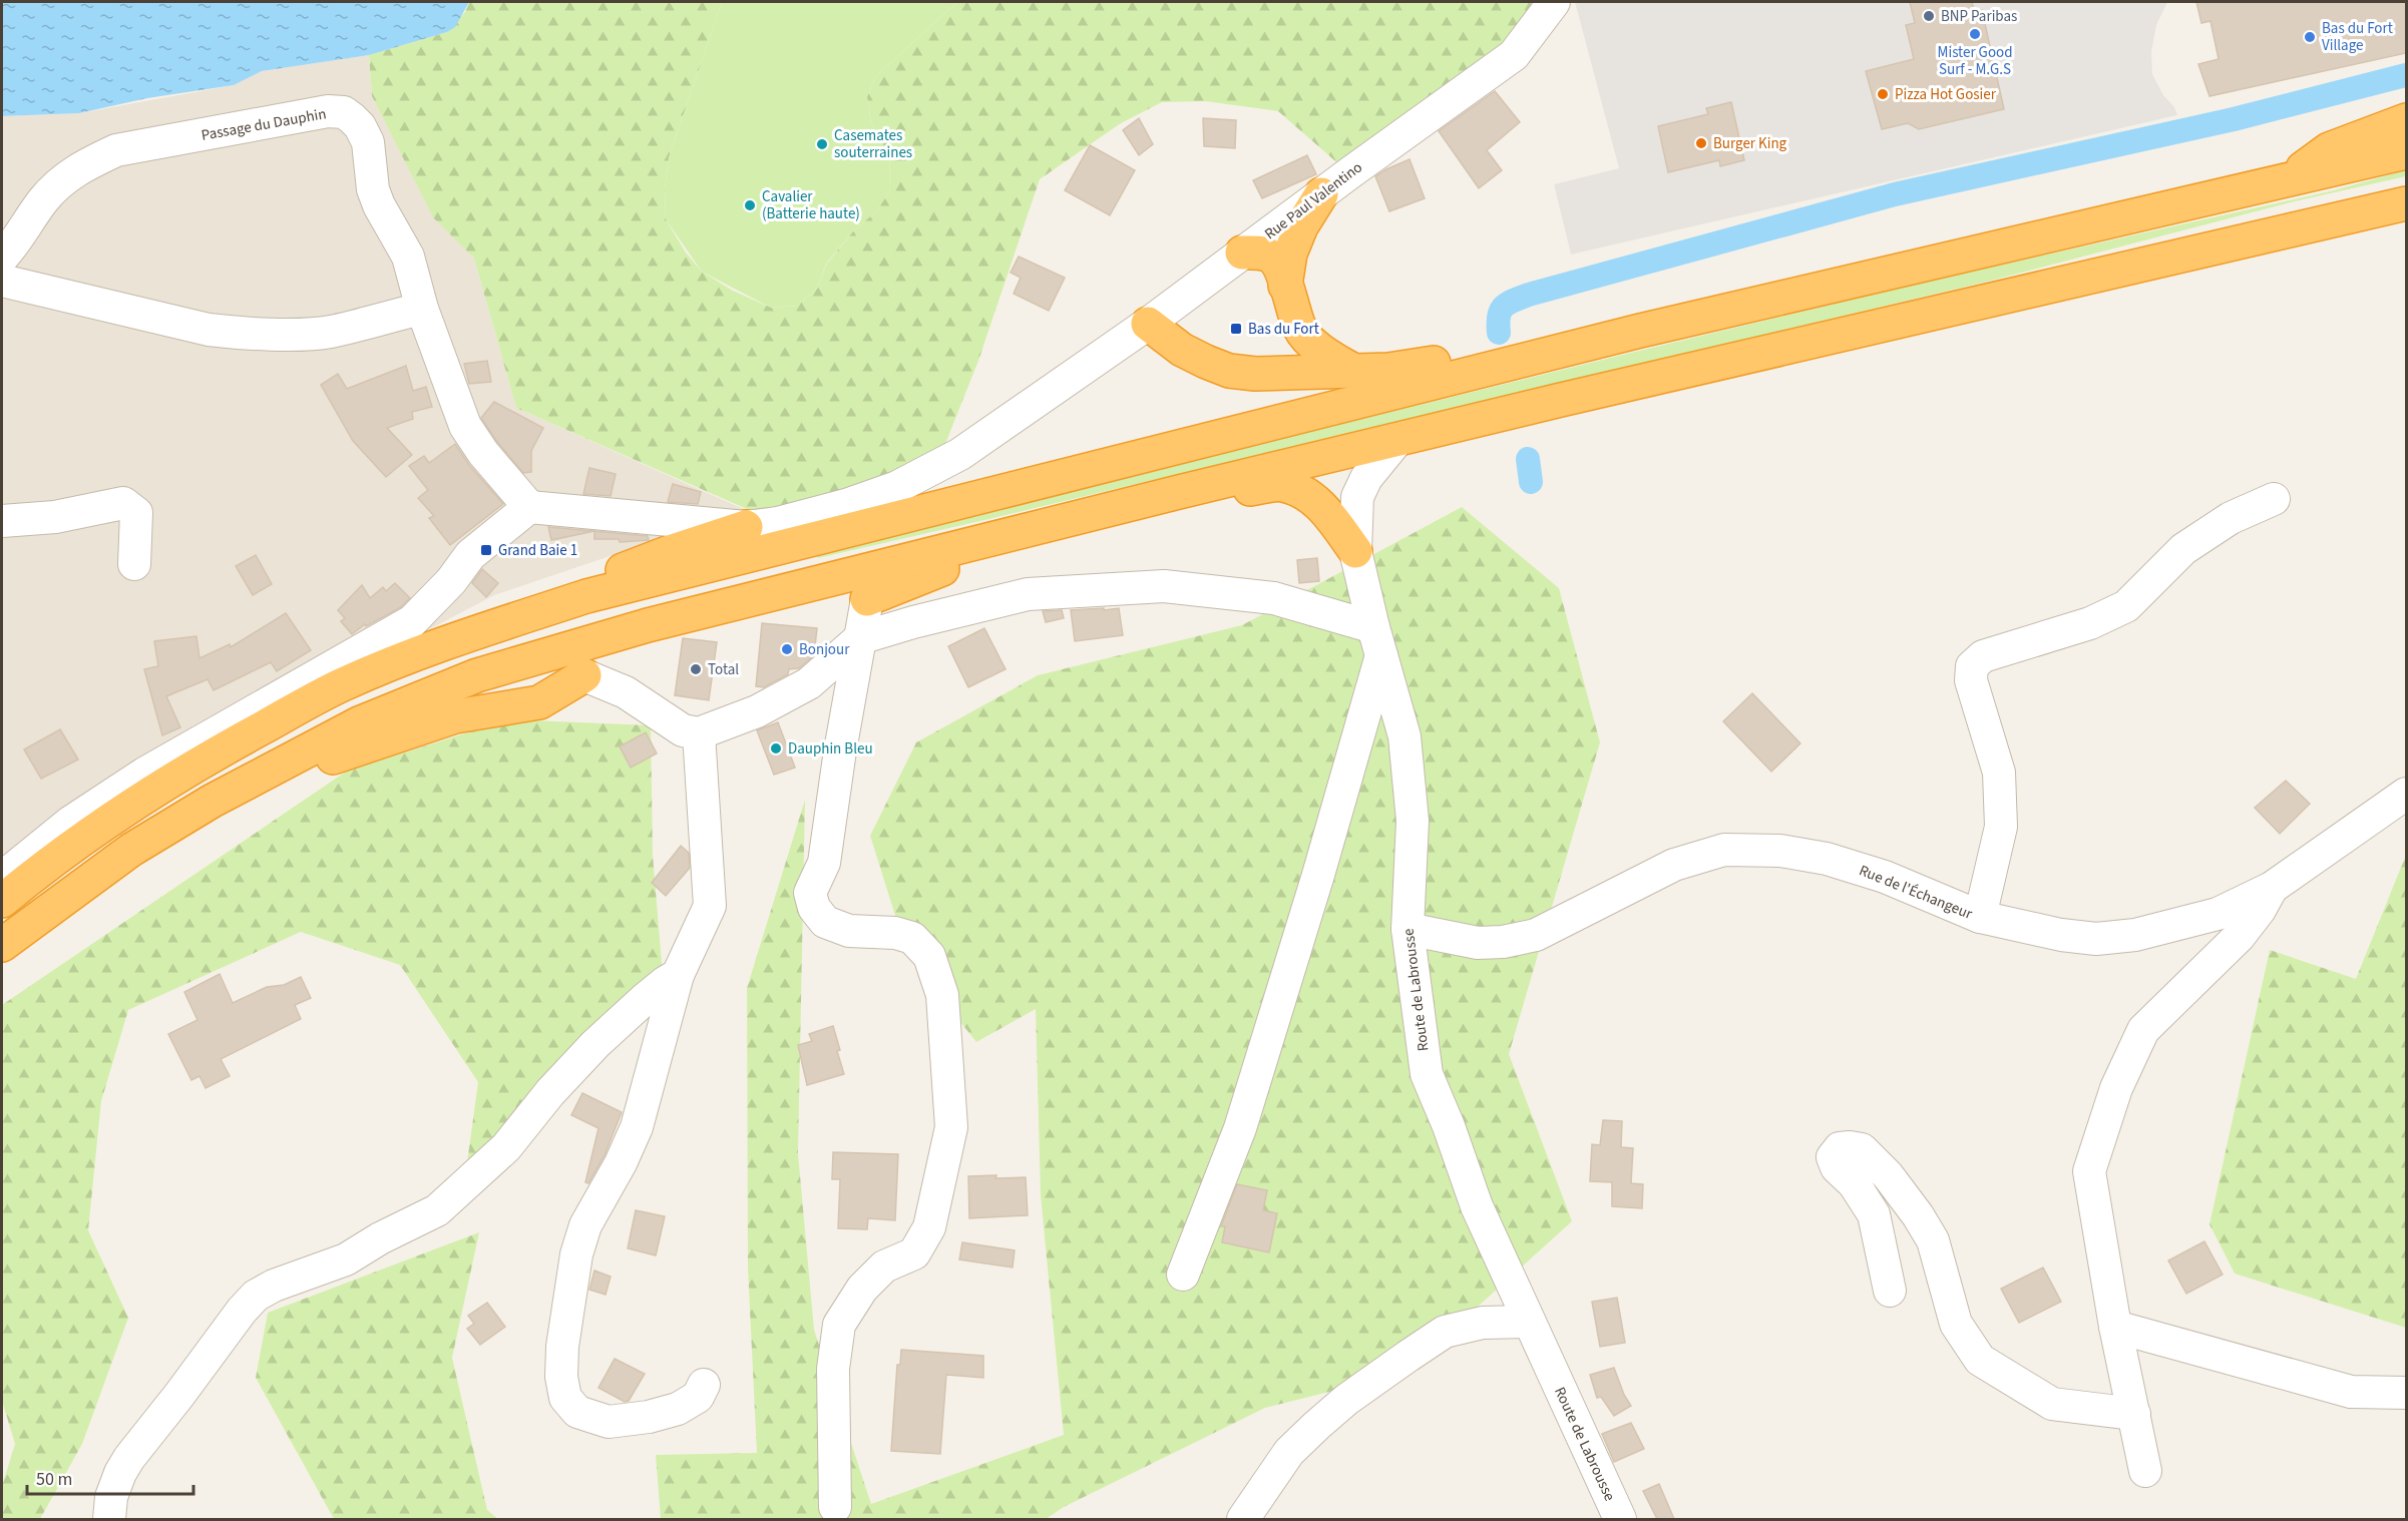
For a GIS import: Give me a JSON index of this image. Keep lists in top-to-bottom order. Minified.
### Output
{"streets":{"street":["Passage du Dauphin","Rue Paul Valentino","Rue de l'Échangeur","Route de Labrousse"]},"crossings":[["Passage du Dauphin","Rue Paul Valentino"],["Rue de l'Échangeur","Route de Labrousse"]],"places":{"other":["BNP Paribas","Mister Good Surf - M.G.S","Bas du Fort Village","Pizza Hot Gosier","Burger King","Casemates souterraines","Cavalier (Batterie haute)","Bonjour","Total","Dauphin Bleu"],"transit":["Bas du Fort","Grand Baie 1"]},"scale_bar":"50 m"}
